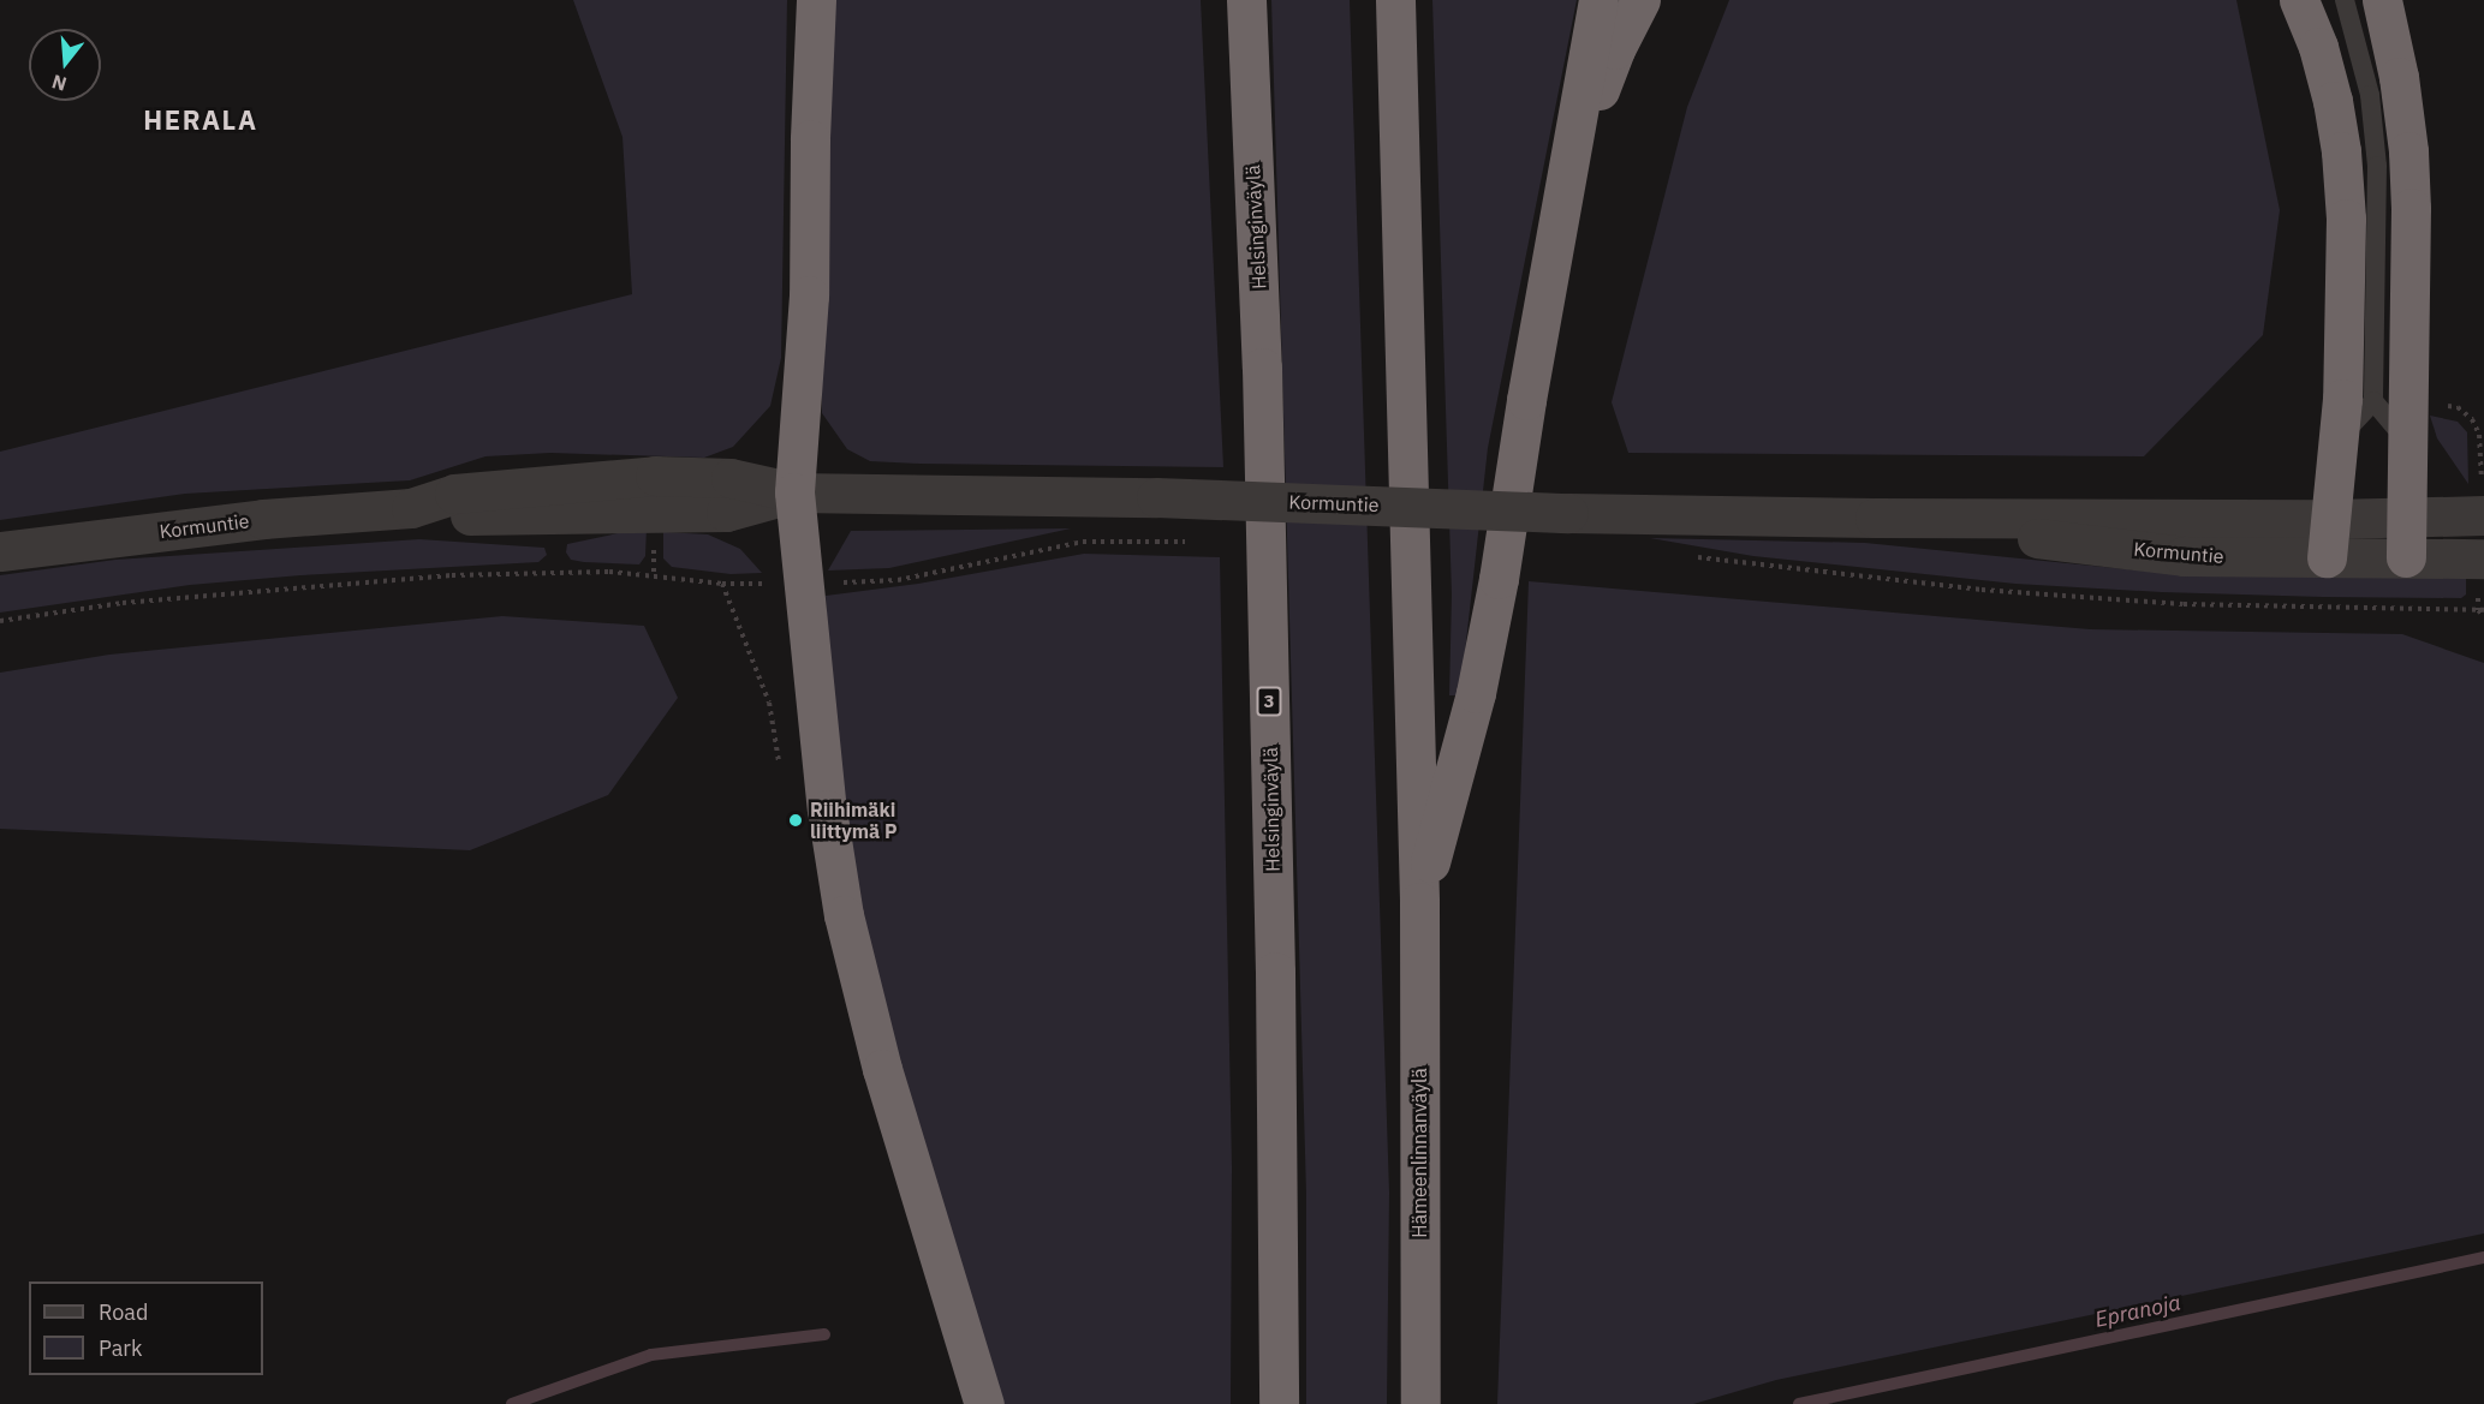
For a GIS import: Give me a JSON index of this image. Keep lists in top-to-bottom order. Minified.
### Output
{"streets":{"highway":["Helsinginväylä","3","Hämeenlinnanväylä"],"street":["Kormuntie"]},"districts":["HERALA"],"water":["Epranoja"],"places":["Riihimäki liittymä P"],"legend":["Road","Park"],"north":"bottom"}
